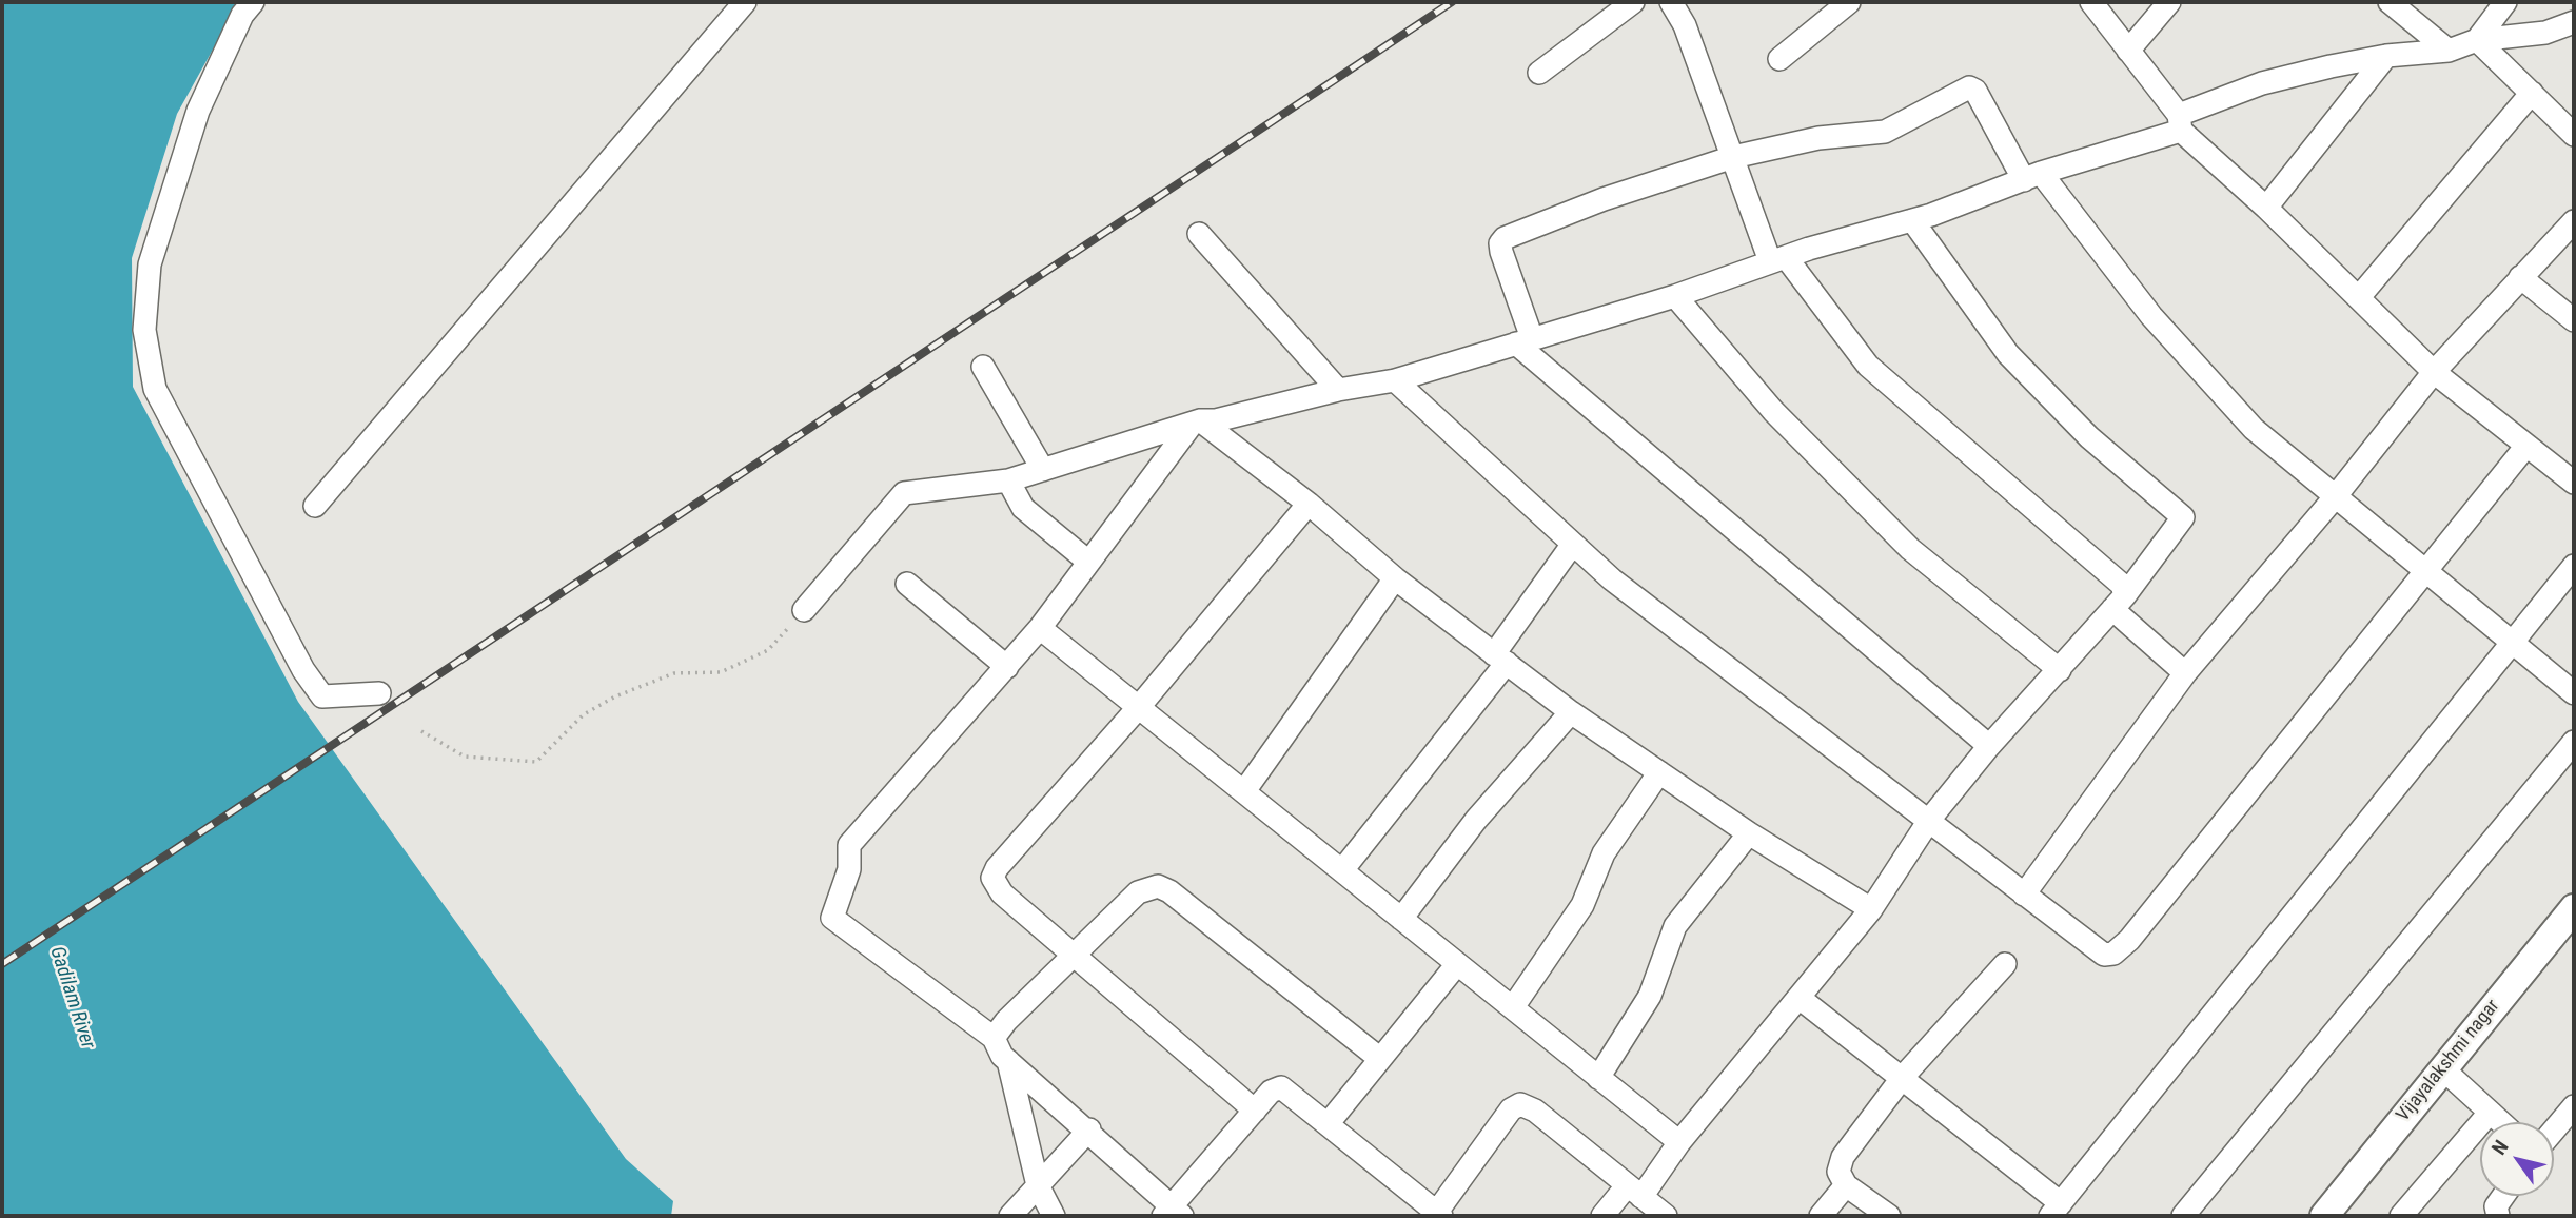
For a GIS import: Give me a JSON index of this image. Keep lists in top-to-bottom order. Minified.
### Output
{"streets":{"street":["Vijayalakshmi nagar"]},"water":["Gadilam River"],"north":"top left"}
